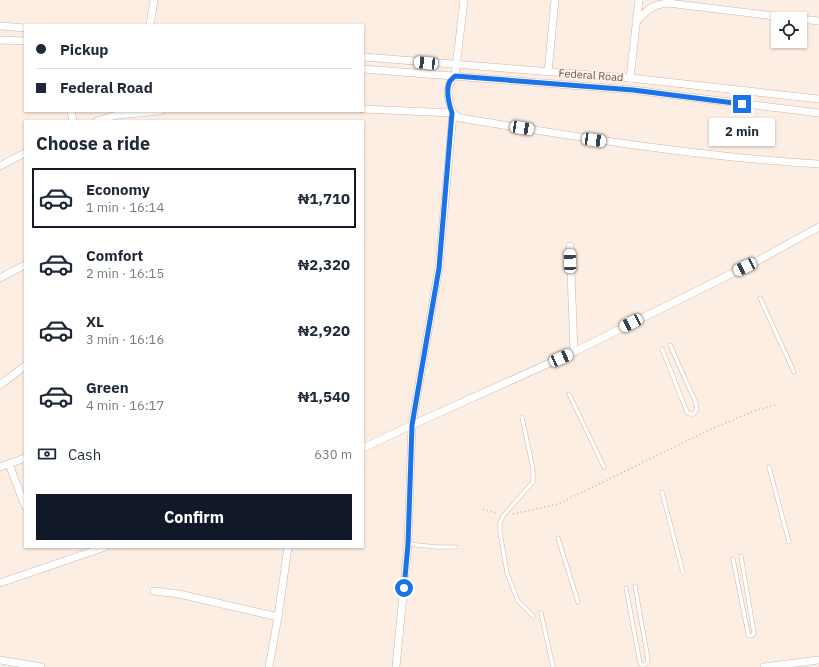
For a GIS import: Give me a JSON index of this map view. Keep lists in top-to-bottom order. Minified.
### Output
{"streets":{"street":["Federal Road"]},"page":{"banner":["Pickup","Federal Road"],"bubble":"2 min","heading":"Choose a ride","list":[{"name":"Economy","note":"1 min · 16:14","value":"₦1,710"},{"name":"Comfort","note":"2 min · 16:15","value":"₦2,320"},{"name":"XL","note":"3 min · 16:16","value":"₦2,920"},{"name":"Green","note":"4 min · 16:17","value":"₦1,540"}],"pay":["Cash","630 m"],"buttons":"Confirm"}}
